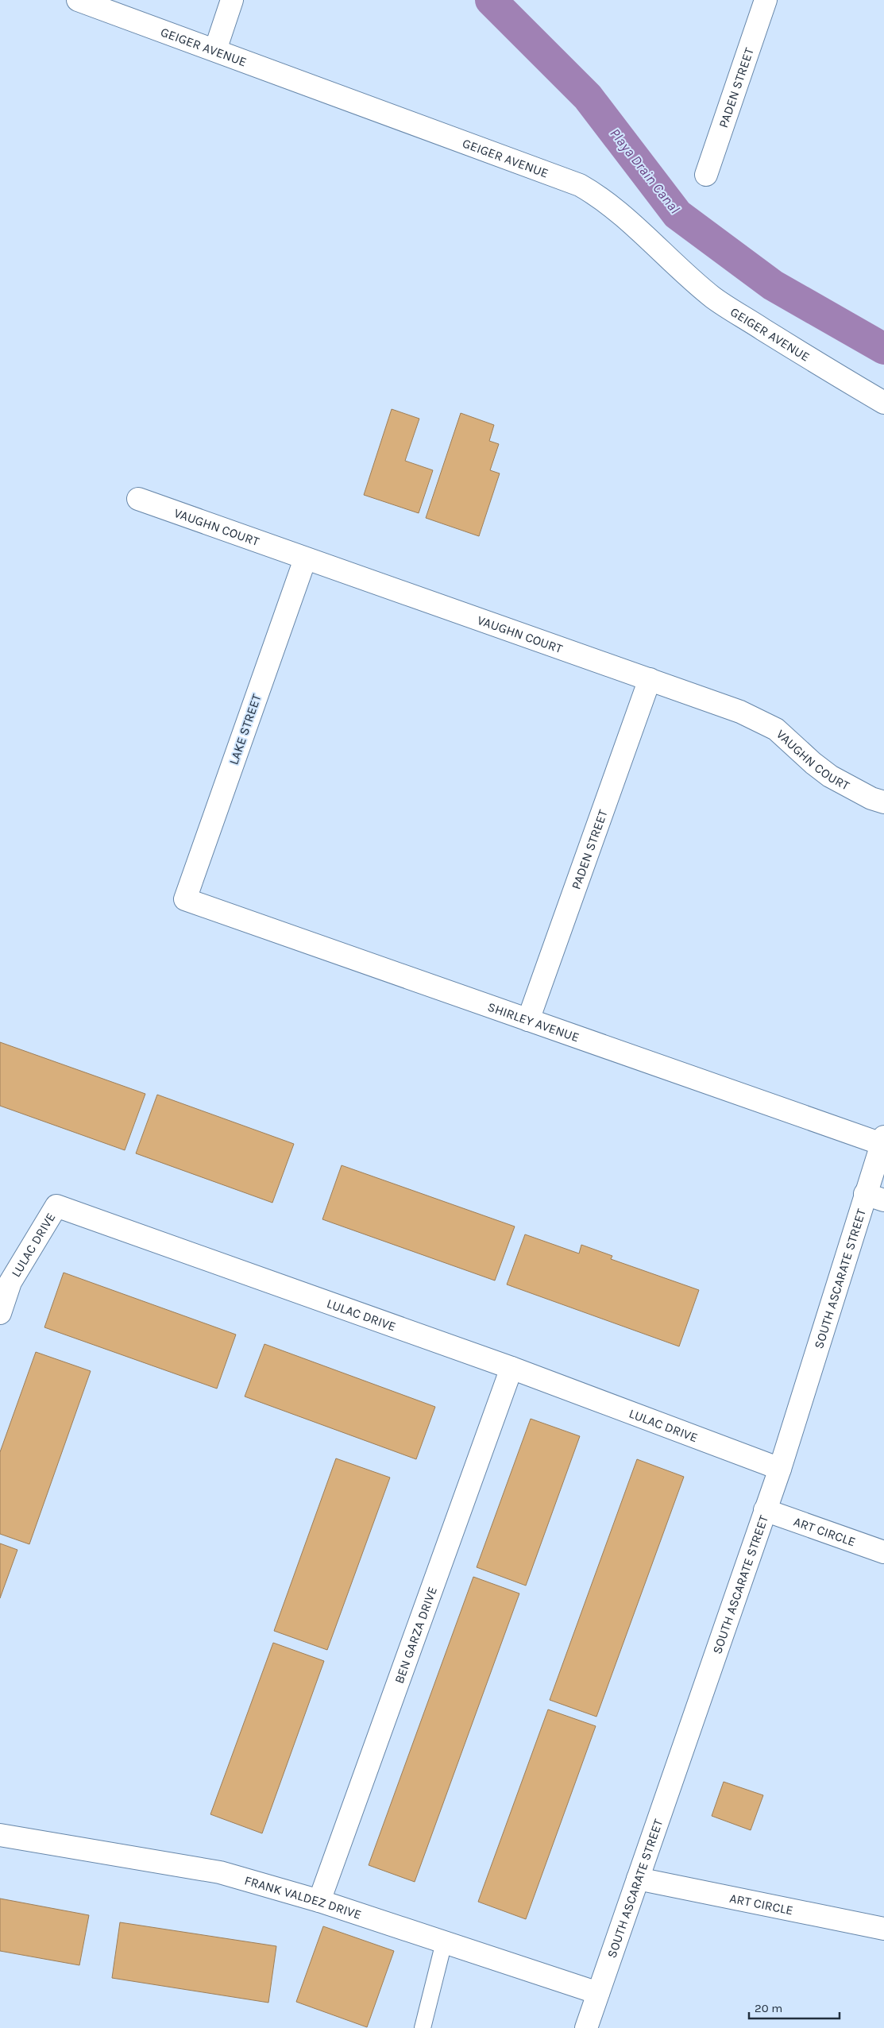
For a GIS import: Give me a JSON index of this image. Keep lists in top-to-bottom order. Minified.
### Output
{"streets":{"street":["GEIGER AVENUE","PADEN STREET","VAUGHN COURT","LAKE STREET","SHIRLEY AVENUE","LULAC DRIVE","SOUTH ASCARATE STREET","ART CIRCLE","BEN GARZA DRIVE","FRANK VALDEZ DRIVE"]},"crossings":[["PADEN STREET","VAUGHN COURT"],["PADEN STREET","SHIRLEY AVENUE"],["VAUGHN COURT","LAKE STREET"],["LAKE STREET","SHIRLEY AVENUE"],["SHIRLEY AVENUE","SOUTH ASCARATE STREET"],["LULAC DRIVE","SOUTH ASCARATE STREET"],["LULAC DRIVE","BEN GARZA DRIVE"],["SOUTH ASCARATE STREET","ART CIRCLE"],["SOUTH ASCARATE STREET","FRANK VALDEZ DRIVE"],["BEN GARZA DRIVE","FRANK VALDEZ DRIVE"]],"water":["Playa Drain Canal"],"scale_bar":"20 m"}
